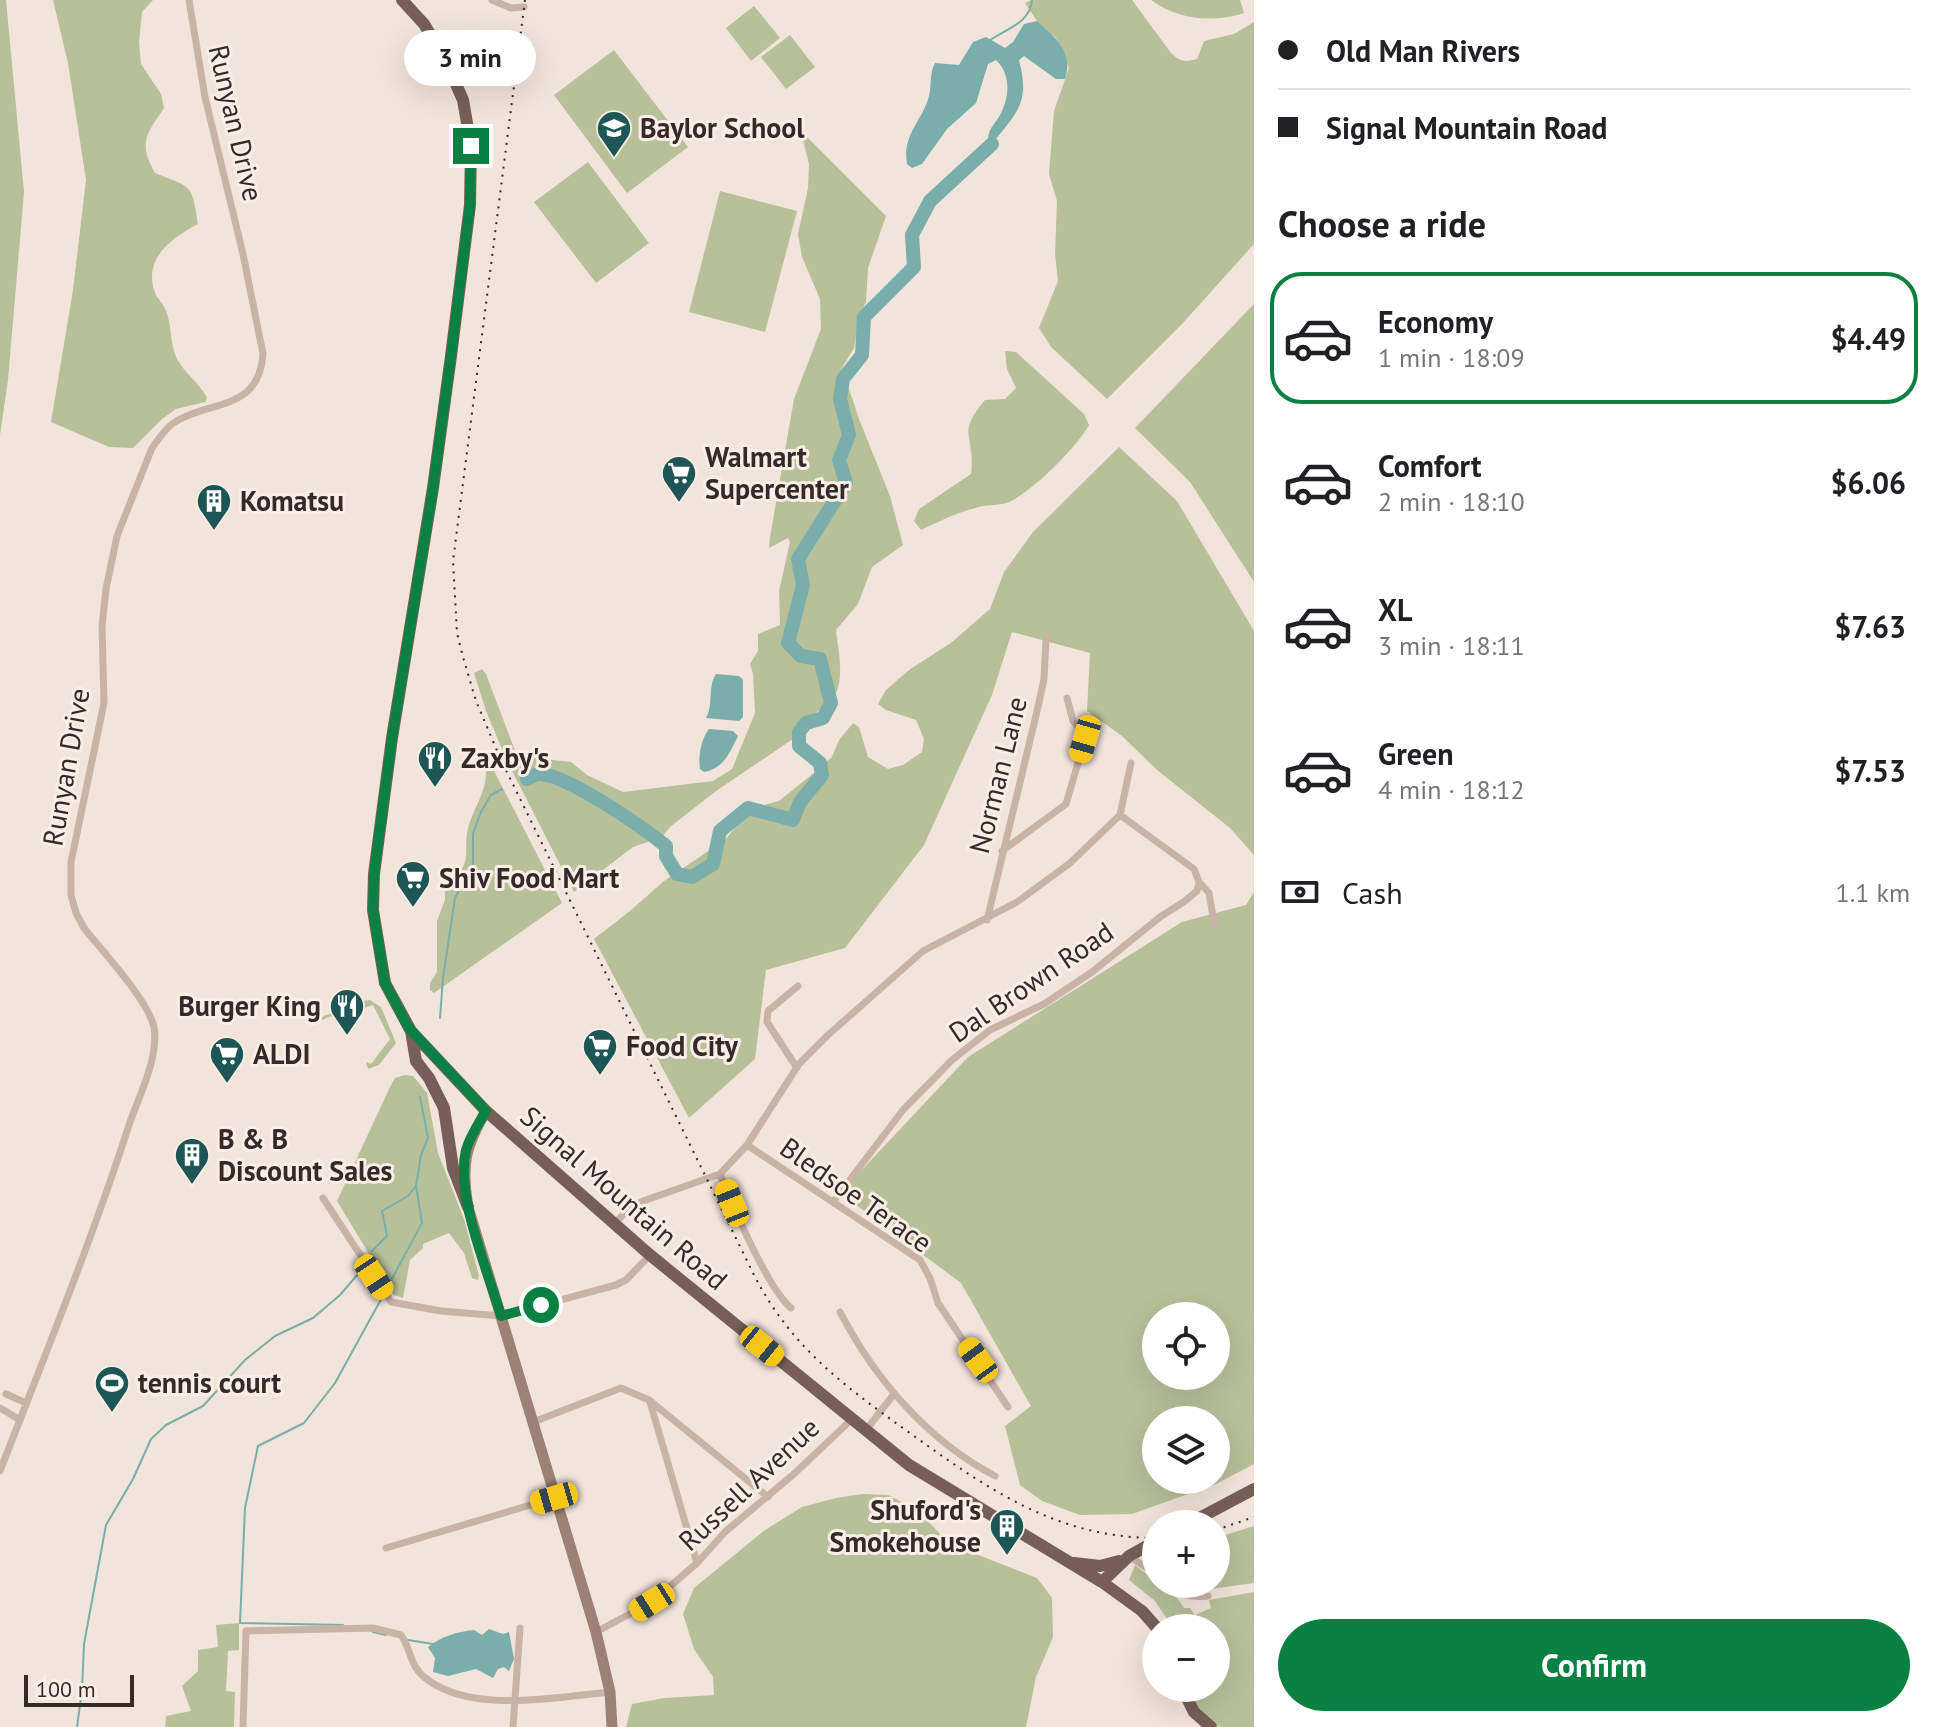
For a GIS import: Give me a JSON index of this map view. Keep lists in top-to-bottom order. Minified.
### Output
{"streets":{"main road":["Signal Mountain Road"],"street":["Runyan Drive","Norman Lane","Dal Brown Road","Bledsoe Terace","Russell Avenue"]},"crossings":[["Dal Brown Road","Bledsoe Terace"],["Signal Mountain Road","Russell Avenue"]],"places":{"school or university":["Baylor School"],"supermarket":["Walmart Supercenter","Shiv Food Mart","Food City","ALDI"],"building":["Komatsu","B & B Discount Sales","Shuford's Smokehouse"],"restaurant":["Zaxby's","Burger King"],"sports":["tennis court"]},"scale_bar":"100 m","page":{"banner":["Old Man Rivers","Signal Mountain Road"],"bubble":"3 min","heading":"Choose a ride","list":[{"name":"Economy","note":"1 min · 18:09","value":"$4.49"},{"name":"Comfort","note":"2 min · 18:10","value":"$6.06"},{"name":"XL","note":"3 min · 18:11","value":"$7.63"},{"name":"Green","note":"4 min · 18:12","value":"$7.53"}],"pay":["Cash","1.1 km"],"map_buttons":["+","−"],"buttons":"Confirm","scale":"100 m"}}
